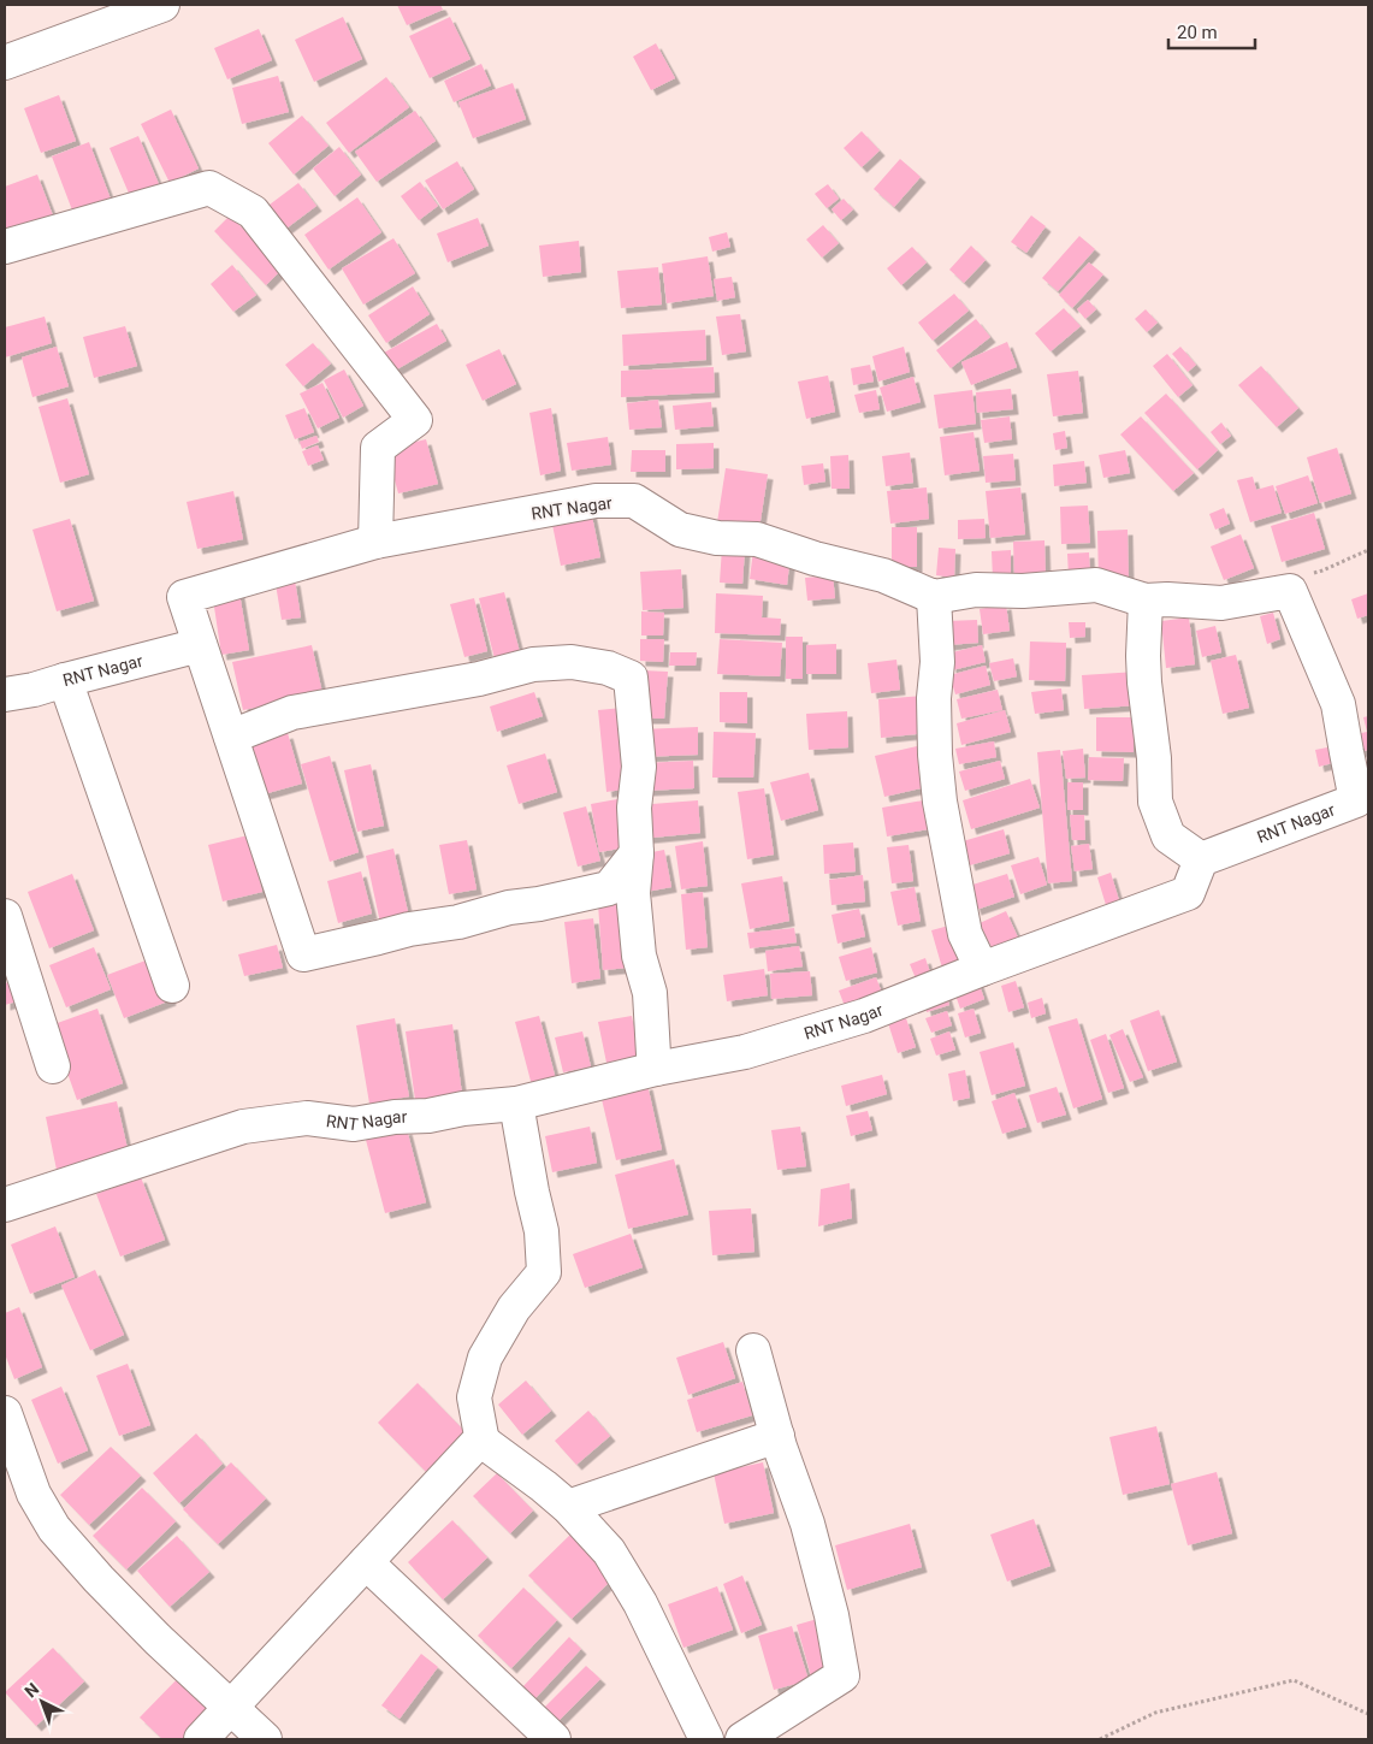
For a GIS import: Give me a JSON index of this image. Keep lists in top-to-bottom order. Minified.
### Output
{"streets":{"street":["RNT Nagar"]},"scale_bar":"20 m","north":"top left"}
